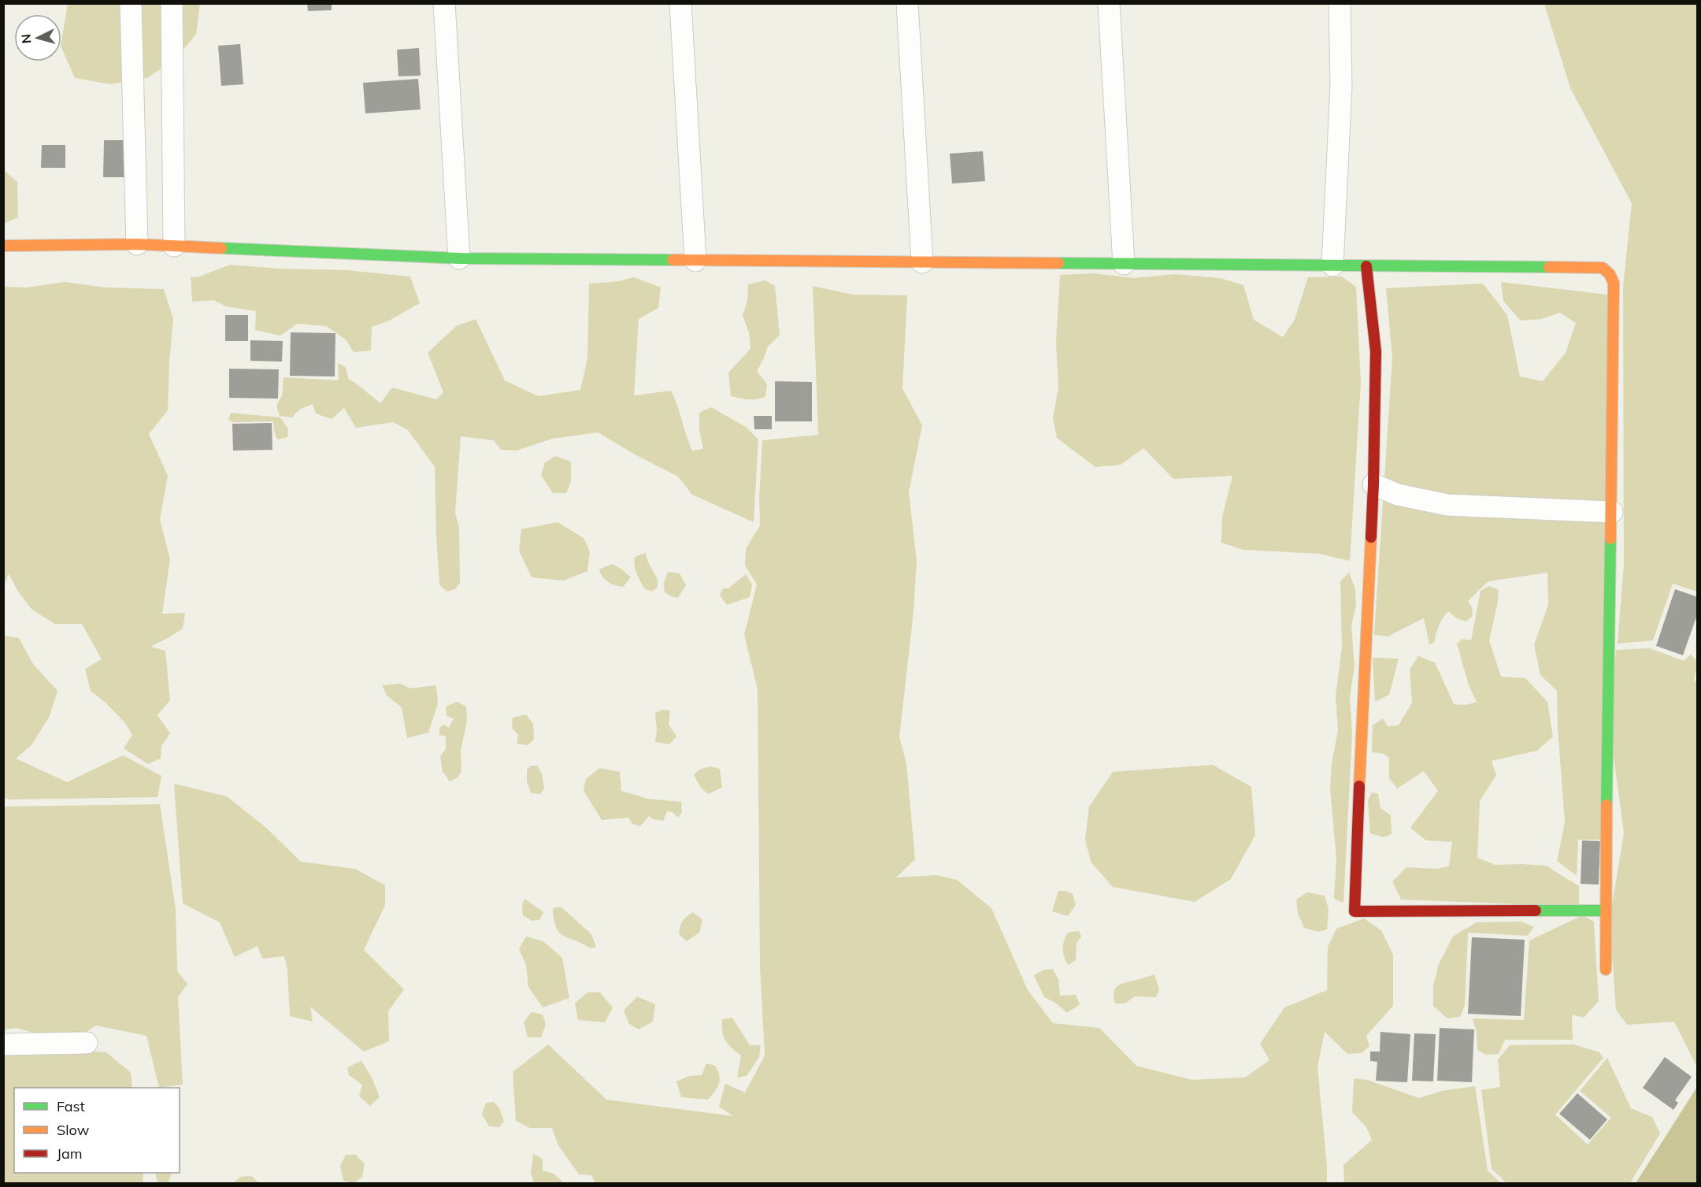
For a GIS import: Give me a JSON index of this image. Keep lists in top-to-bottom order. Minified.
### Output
{"legend":["Fast","Slow","Jam"],"north":"left"}
